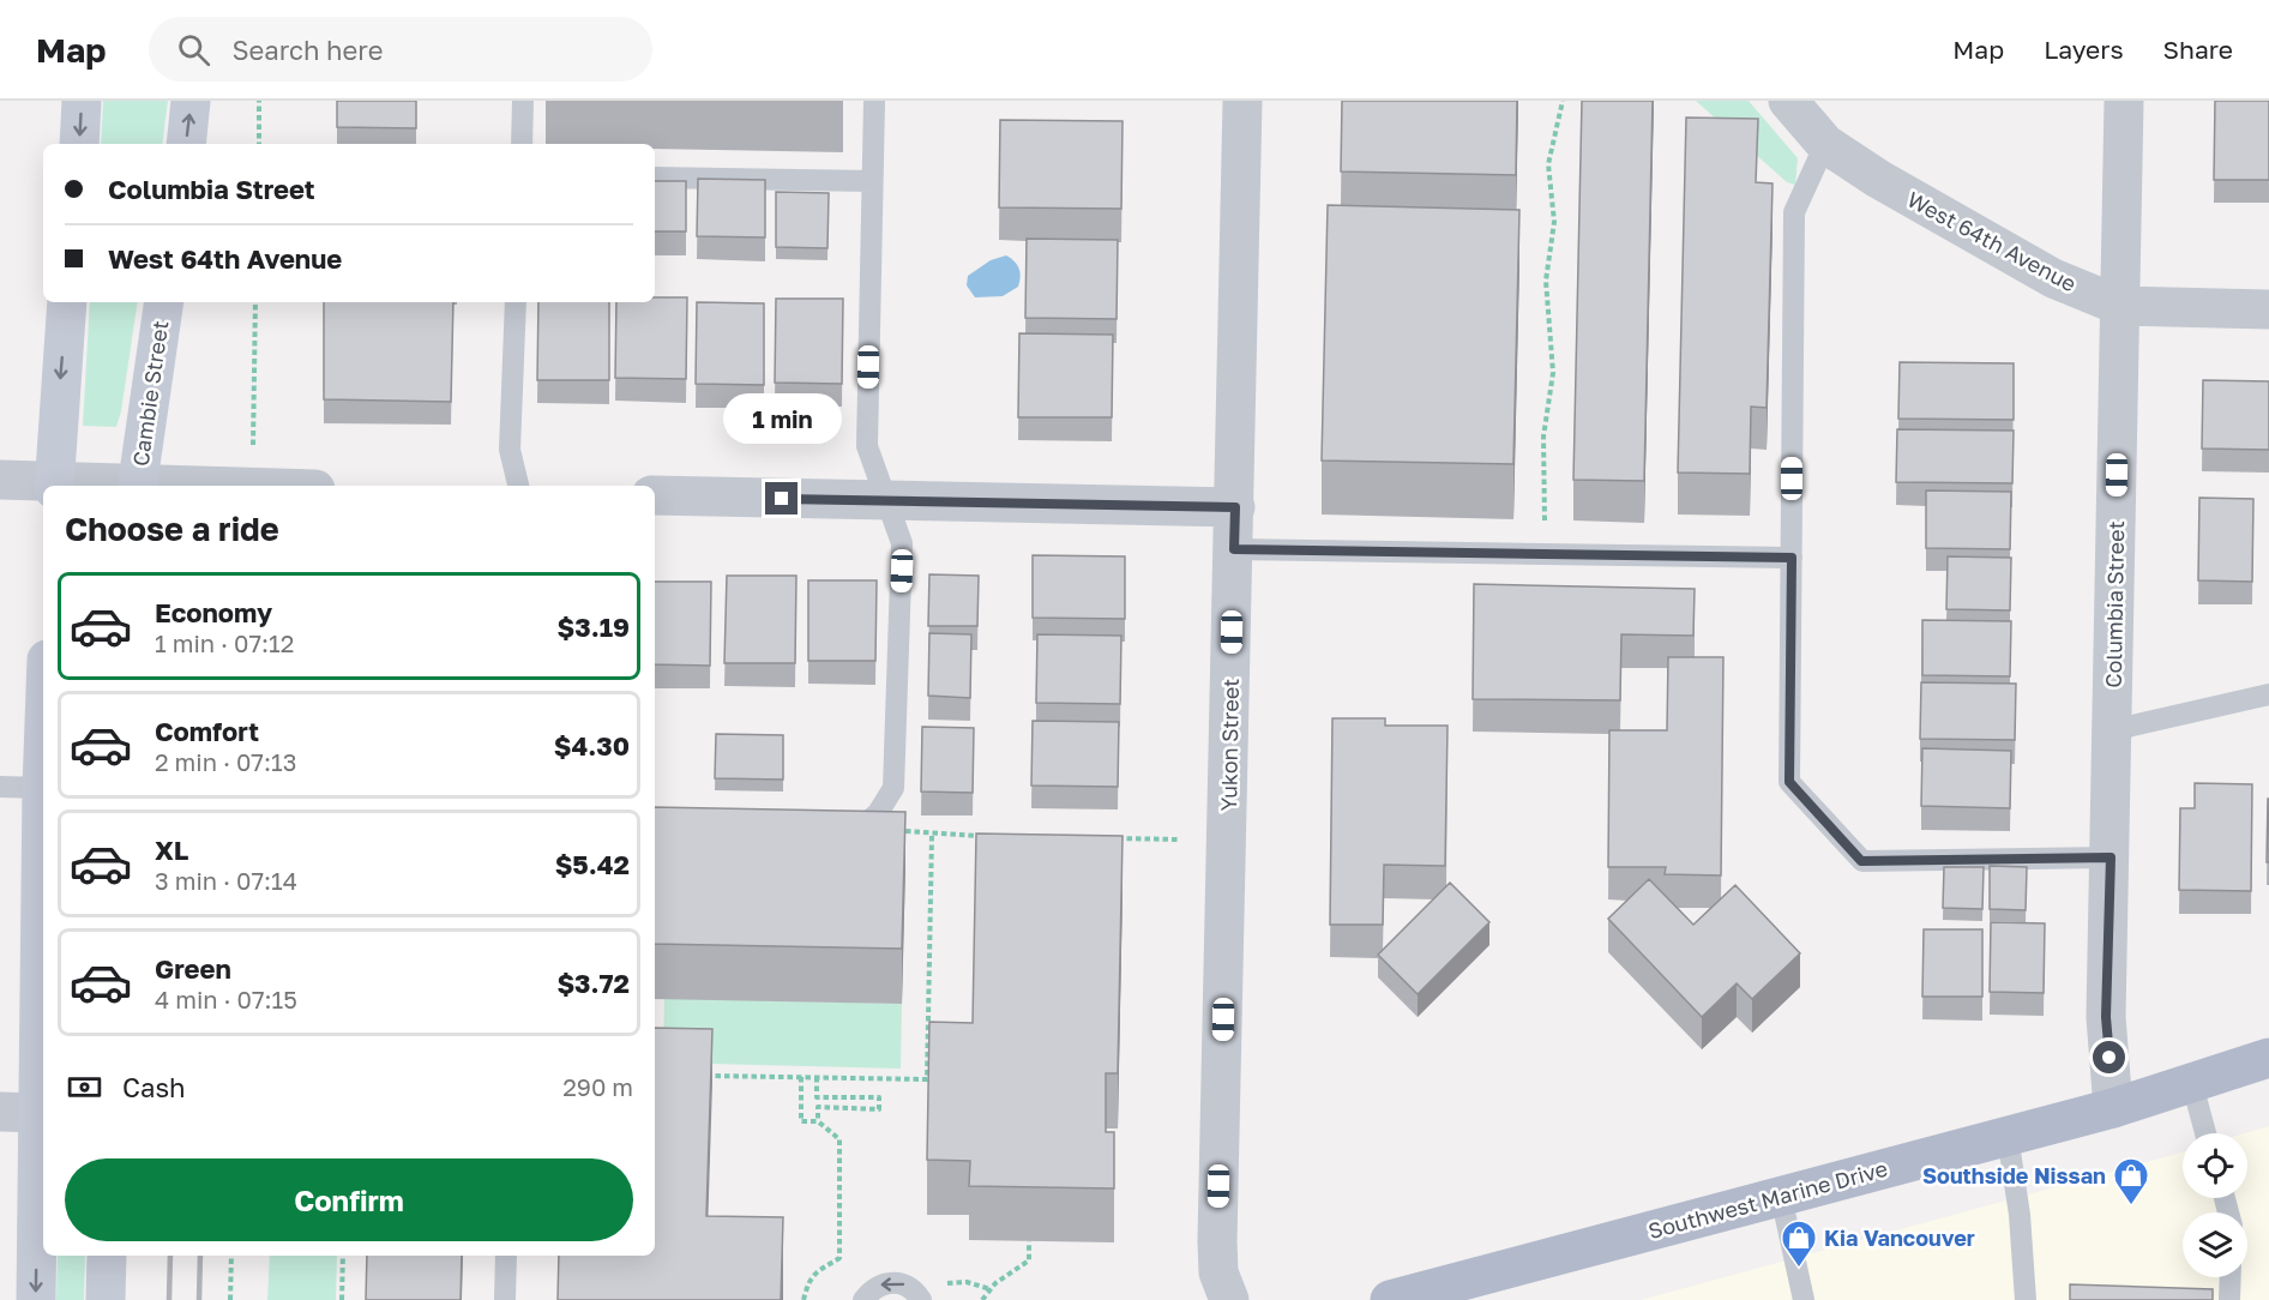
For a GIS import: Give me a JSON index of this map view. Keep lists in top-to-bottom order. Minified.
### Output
{"streets":{"main road":["Cambie Street","Southwest Marine Drive"],"street":["West 64th Avenue","Columbia Street","Yukon Street"]},"crossings":[["West 64th Avenue","Columbia Street"],["Columbia Street","Southwest Marine Drive"]],"places":{"shop":["Southside Nissan","Kia Vancouver"]},"page":{"header":"Map","search":"Search here","nav":["Map","Layers","Share"],"banner":["Columbia Street","West 64th Avenue"],"bubble":"1 min","heading":"Choose a ride","list":[{"name":"Economy","note":"1 min · 07:12","value":"$3.19"},{"name":"Comfort","note":"2 min · 07:13","value":"$4.30"},{"name":"XL","note":"3 min · 07:14","value":"$5.42"},{"name":"Green","note":"4 min · 07:15","value":"$3.72"}],"pay":["Cash","290 m"],"buttons":"Confirm"}}
